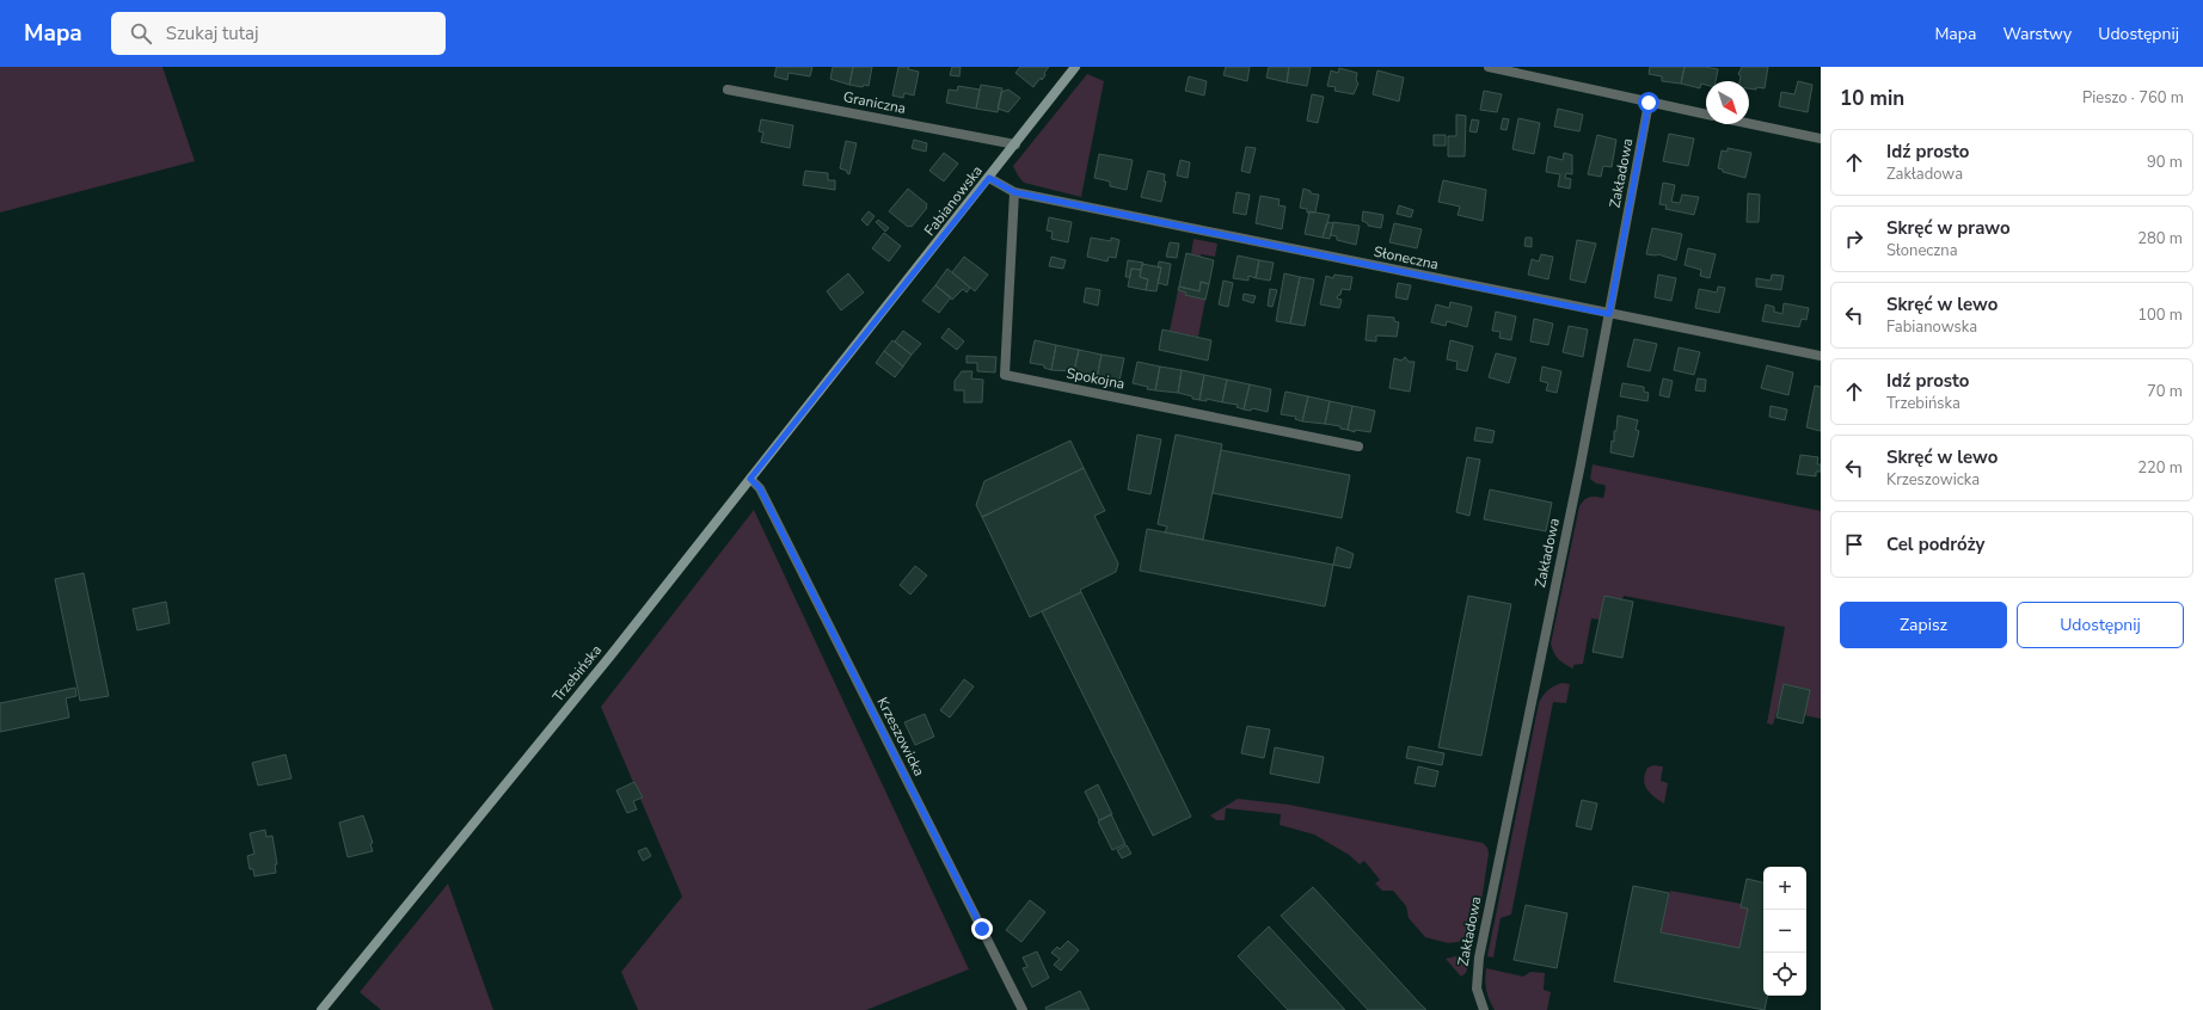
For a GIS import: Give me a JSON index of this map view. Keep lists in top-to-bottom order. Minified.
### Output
{"streets":{"street":["Graniczna","Zakładowa","Fabianowska","Słoneczna","Spokojna","Trzebińska","Krzeszowicka"]},"crossings":[["Graniczna","Fabianowska"],["Zakładowa","Słoneczna"],["Fabianowska","Słoneczna"],["Fabianowska","Trzebińska"],["Słoneczna","Spokojna"],["Trzebińska","Krzeszowicka"]],"north":"bottom right","page":{"header":"Mapa","search":"Szukaj tutaj","nav":["Mapa","Warstwy","Udostępnij"],"heading":["10 min","Pieszo · 760 m"],"list":[["Idź prosto","Zakładowa","90 m"],["Skręć w prawo","Słoneczna","280 m"],["Skręć w lewo","Fabianowska","100 m"],["Idź prosto","Trzebińska","70 m"],["Skręć w lewo","Krzeszowicka","220 m"],"Cel podróży"],"buttons":["Zapisz","Udostępnij"],"map_buttons":["+","−"]}}
